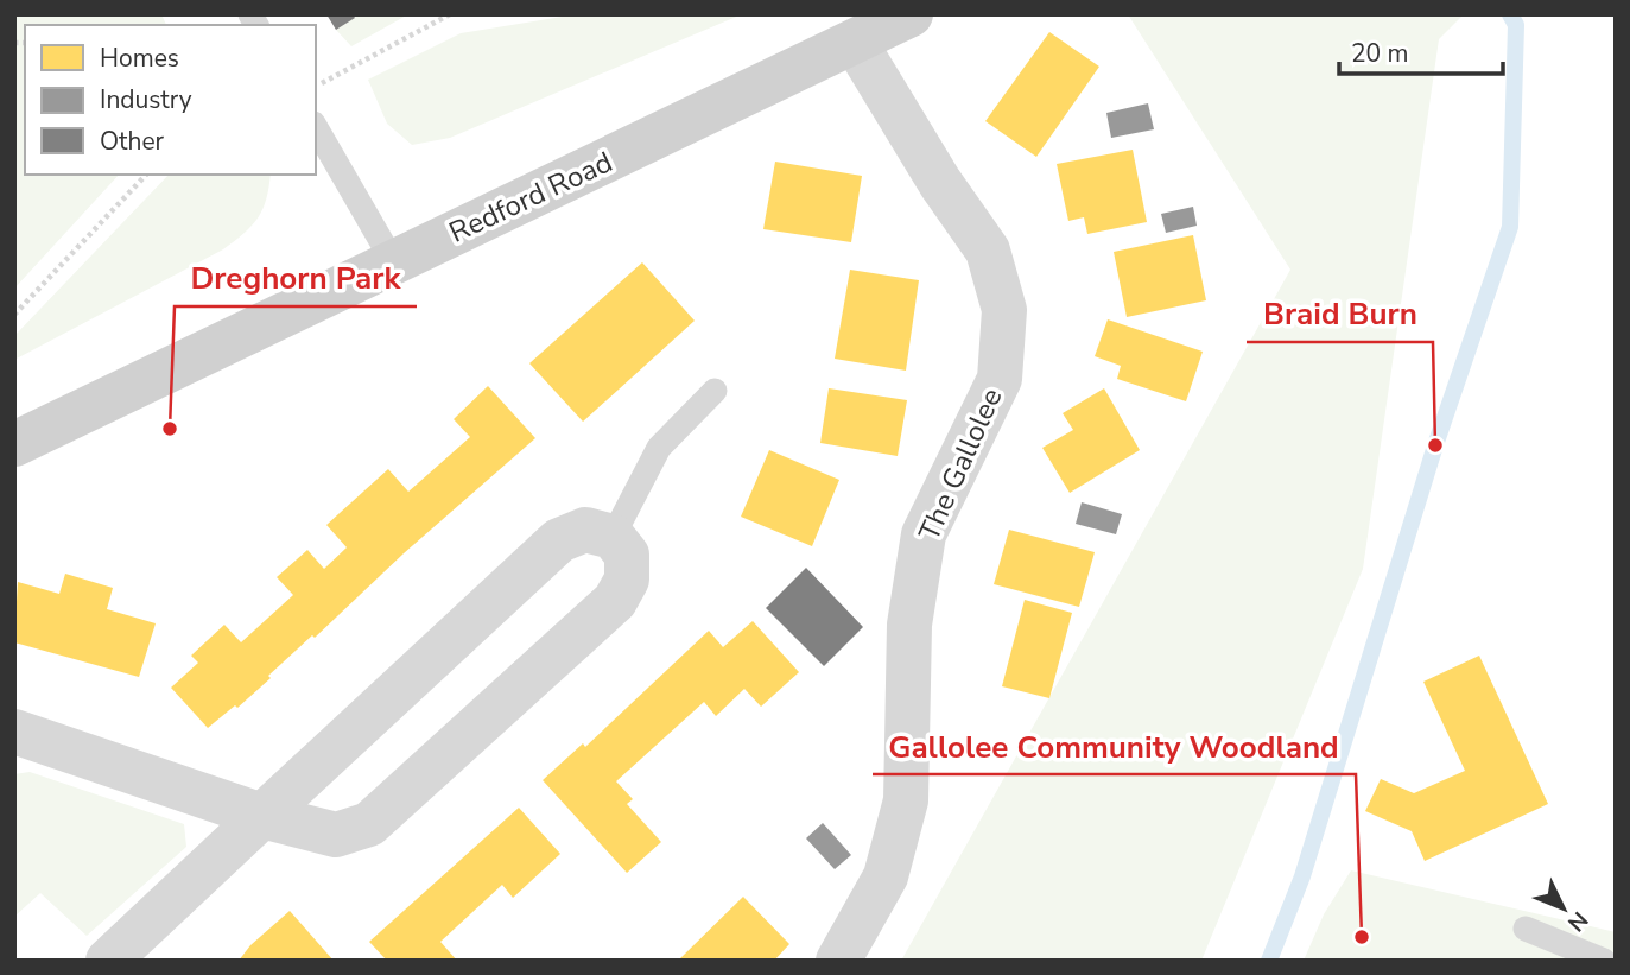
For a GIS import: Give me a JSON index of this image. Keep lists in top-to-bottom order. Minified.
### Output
{"streets":{"main road":["Redford Road"],"street":["The Gallolee"]},"crossings":[["Redford Road","The Gallolee"]],"places":["Dreghorn Park","Braid Burn","Gallolee Community Woodland"],"legend":["Homes","Industry","Other"],"scale_bar":"20 m","north":"bottom right"}
